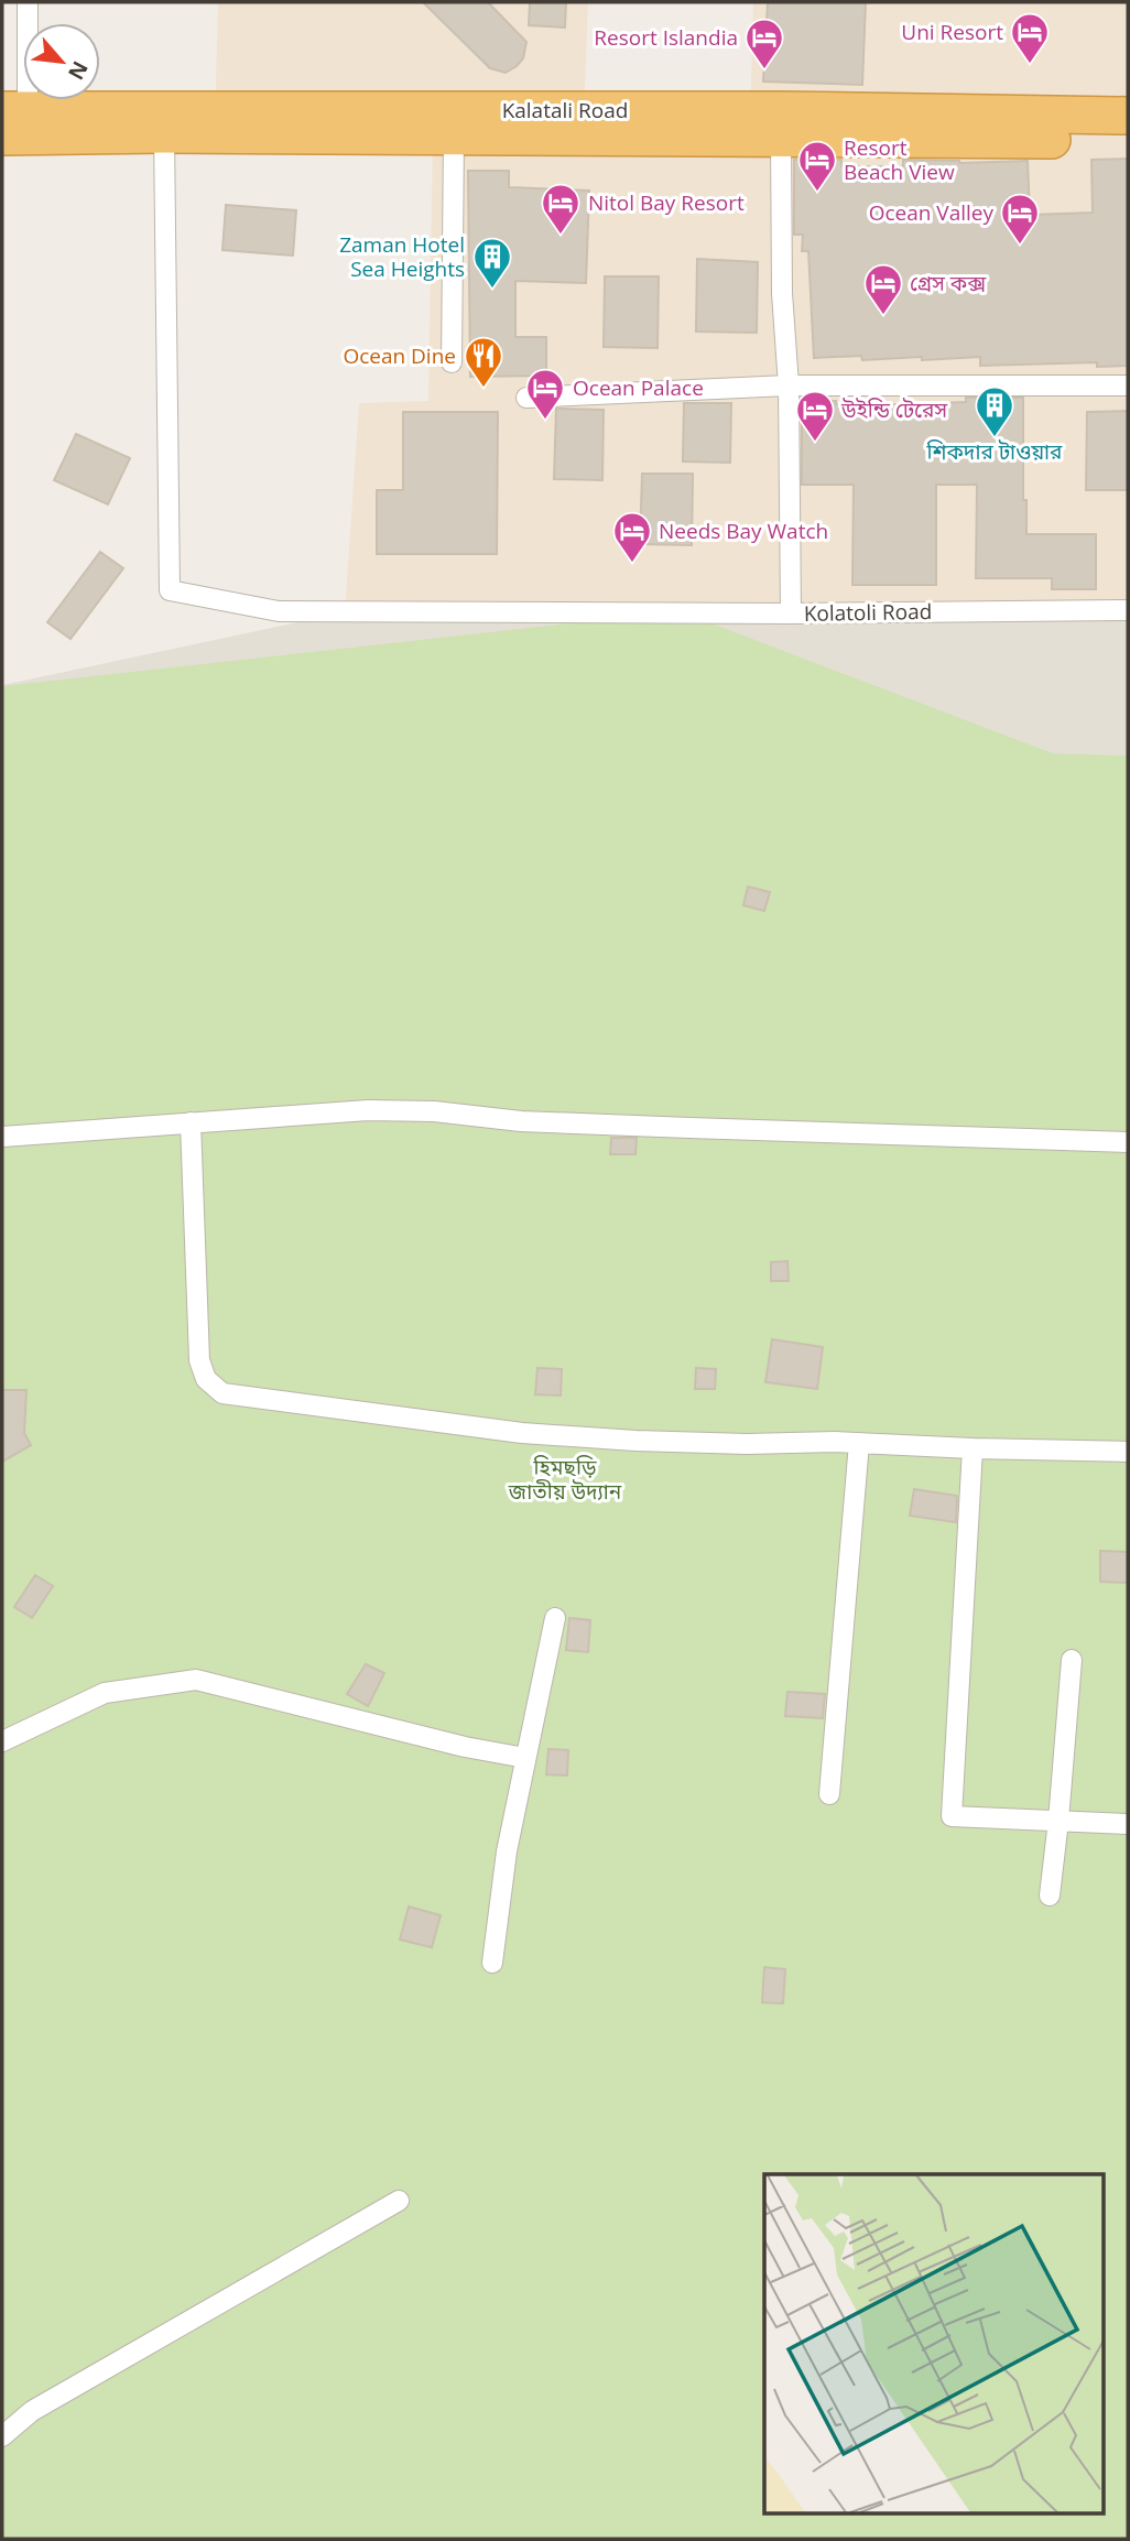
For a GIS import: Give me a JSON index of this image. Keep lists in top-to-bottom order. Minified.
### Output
{"streets":{"highway":["Kalatali Road"],"street":["Kolatoli Road"]},"crossings":[["Kalatali Road","Kolatoli Road"]],"parks":["হিমছড়ি জাতীয় উদ্যান"],"places":{"hotel":["Uni Resort","Resort Islandia","Resort Beach View","Nitol Bay Resort","Ocean Valley","গ্রেস কক্স","Ocean Palace","উইন্ডি টেরেস","Needs Bay Watch"],"building":["Zaman Hotel Sea Heights","শিকদার টাওয়ার"],"restaurant":["Ocean Dine"]},"north":"bottom right"}
